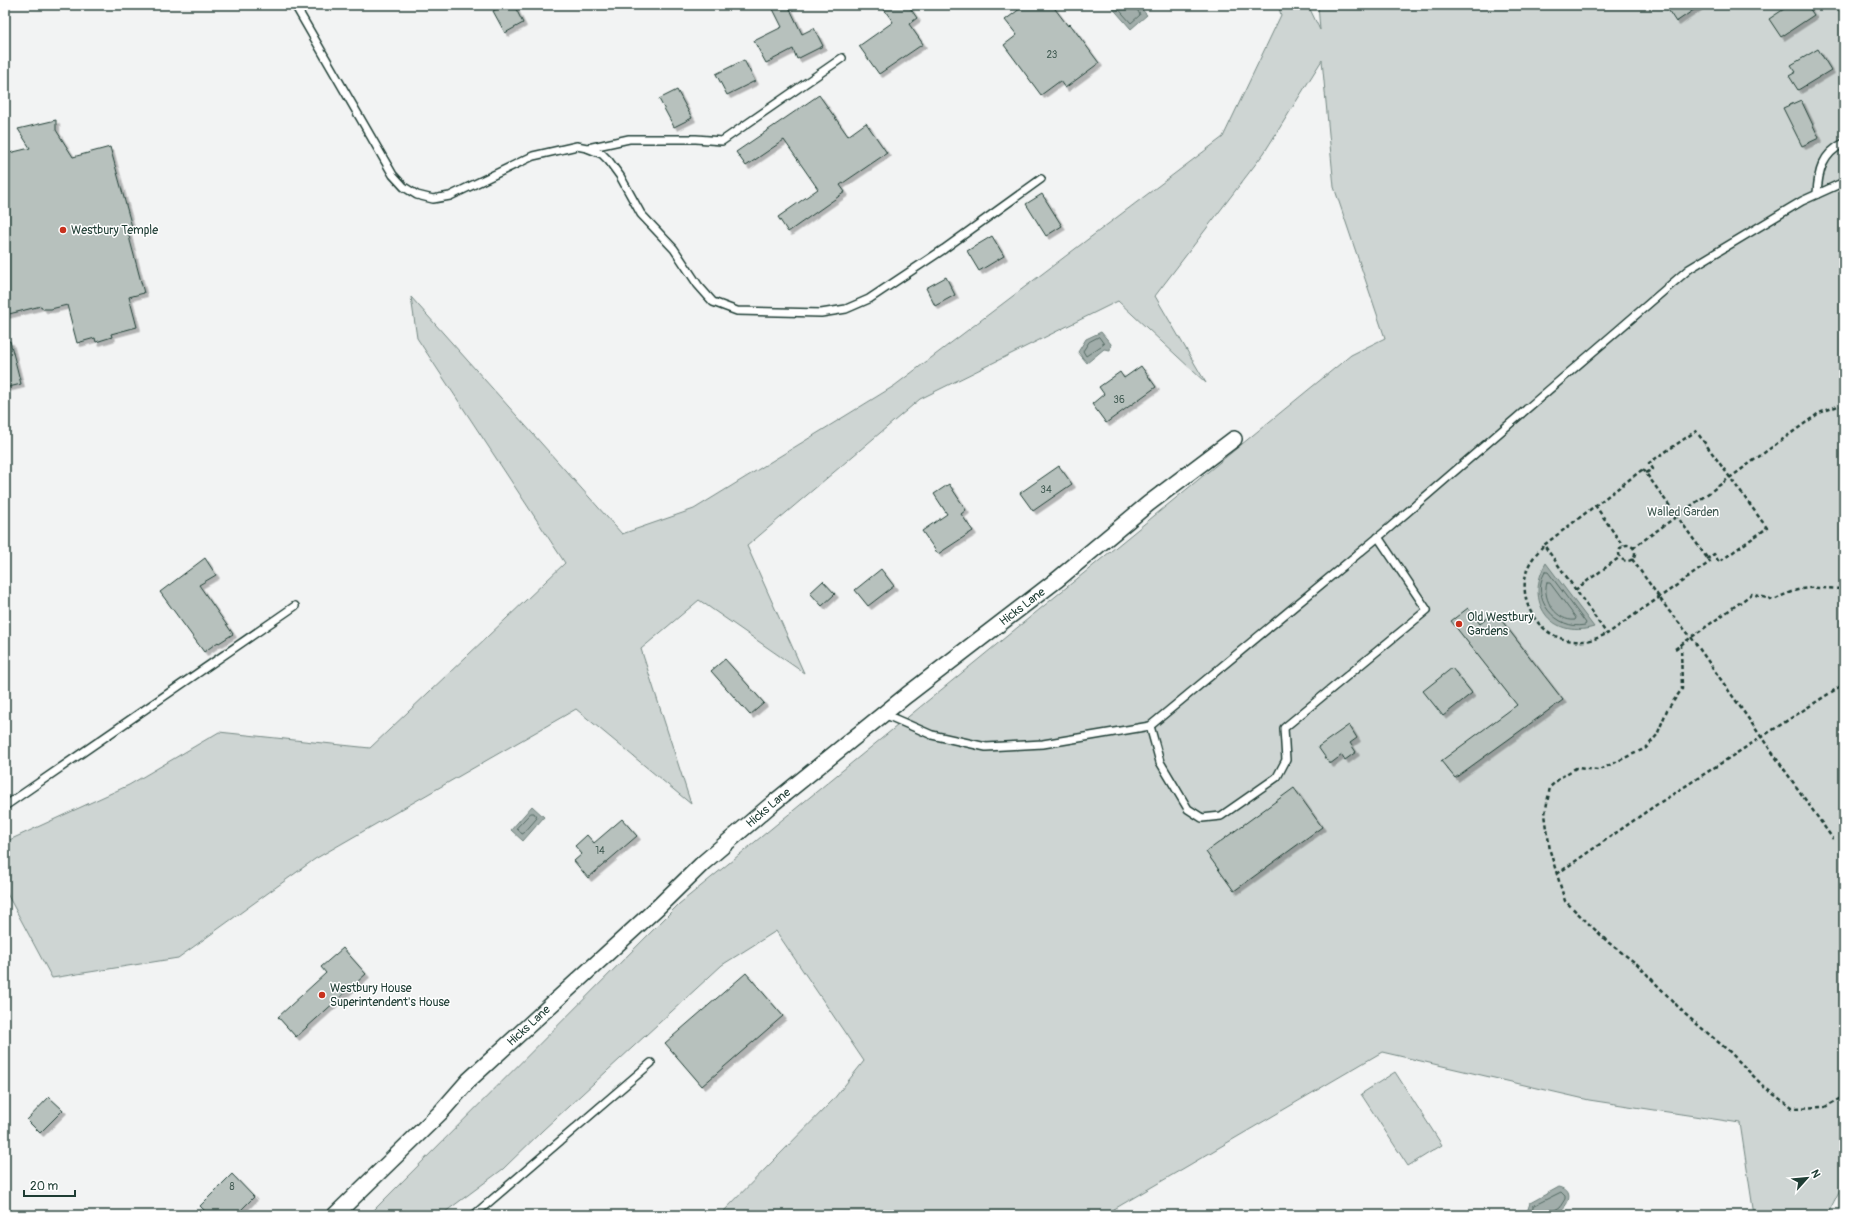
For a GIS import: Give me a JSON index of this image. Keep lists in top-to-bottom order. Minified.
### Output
{"streets":{"street":["Hicks Lane"]},"parks":["Walled Garden"],"places":["Westbury Temple","Old Westbury Gardens","Westbury House Superintendent's House"],"house_numbers":["23","36","34","14","8"],"scale_bar":"20 m","north":"top right"}
